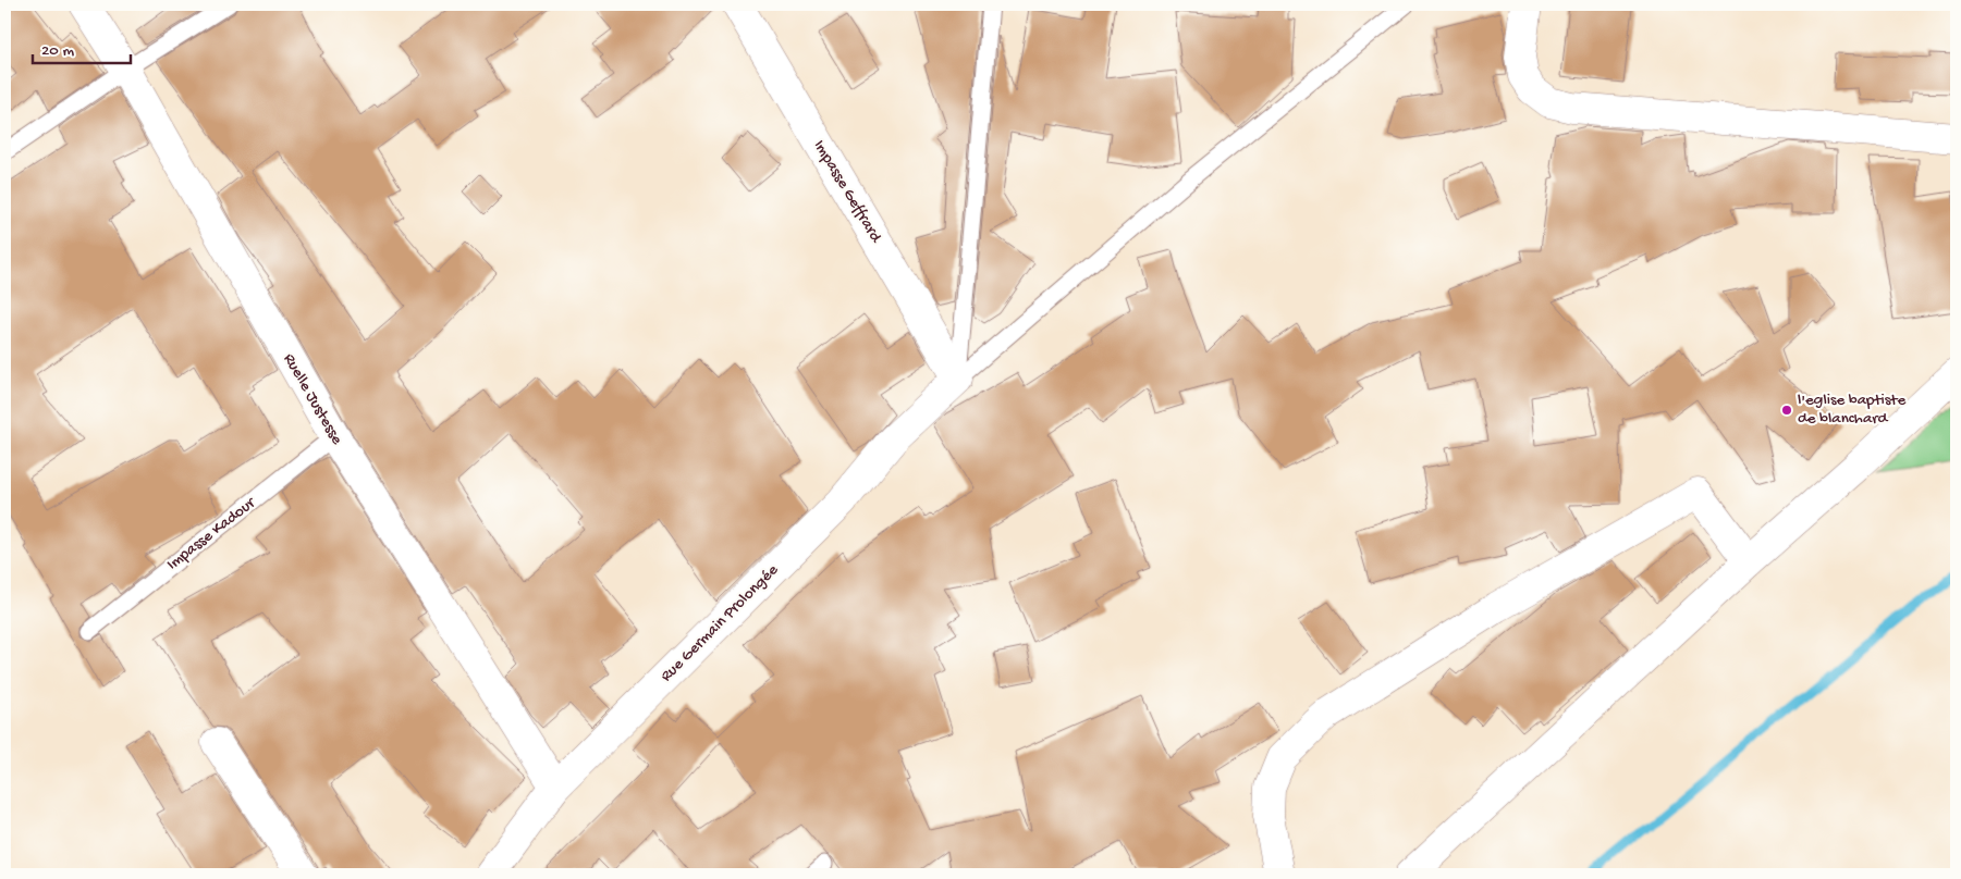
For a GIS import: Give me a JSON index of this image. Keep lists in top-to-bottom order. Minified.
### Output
{"streets":{"street":["Impasse Geffrard","Ruelle Justesse","Rue Germain Prolongée"],"lane":["Impasse Kadour"]},"crossings":[["Impasse Geffrard","Rue Germain Prolongée"],["Ruelle Justesse","Impasse Kadour"],["Ruelle Justesse","Rue Germain Prolongée"]],"places":["l'eglise baptiste de blanchard"],"scale_bar":"20 m"}
